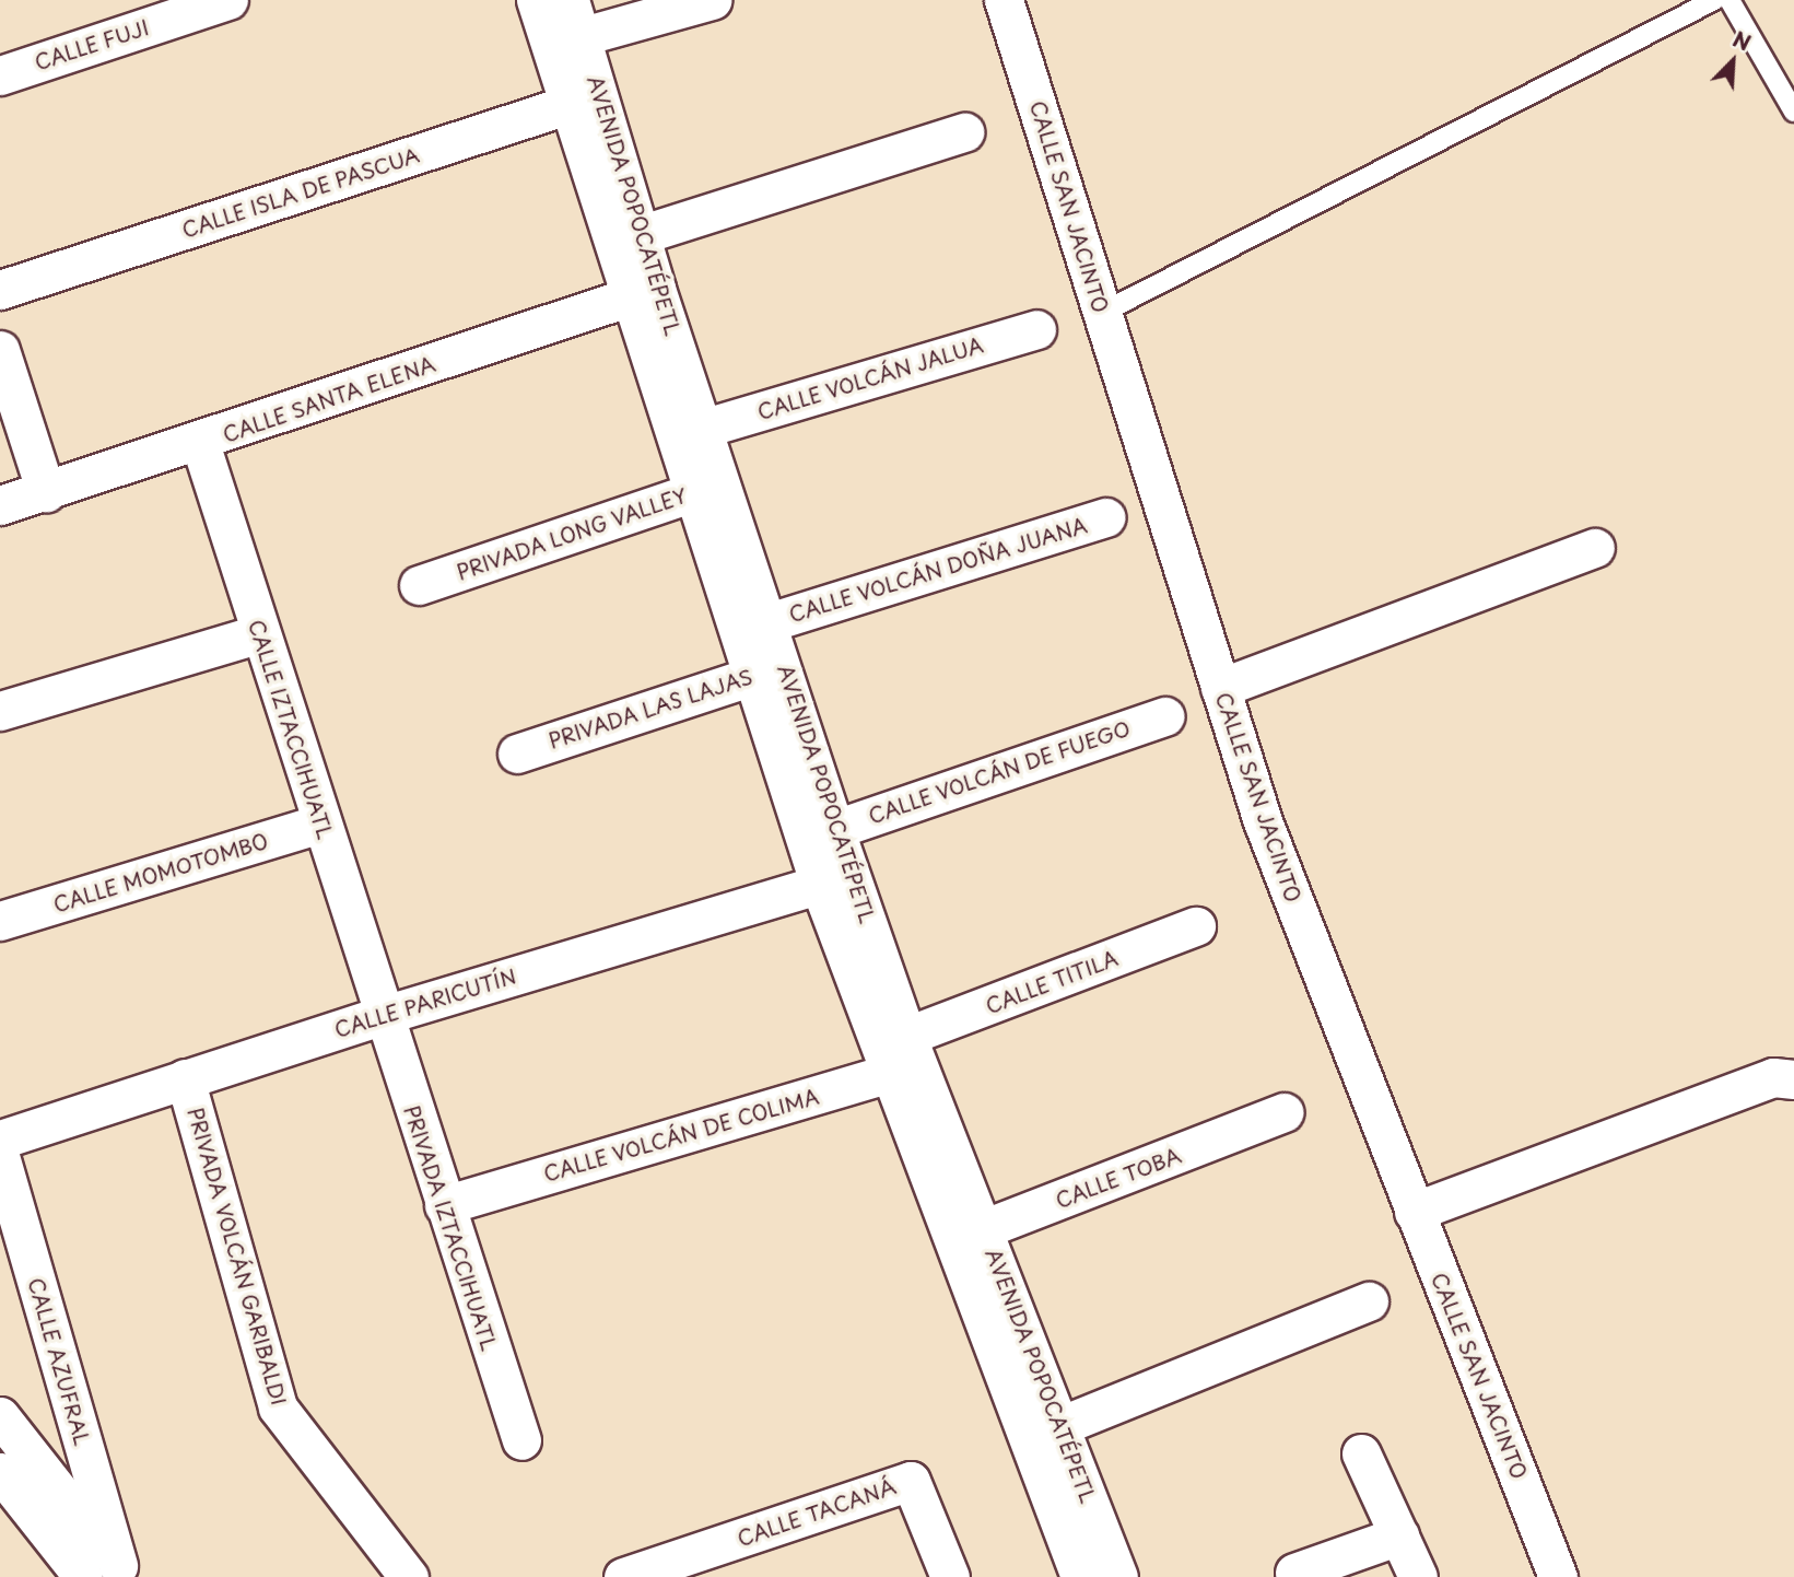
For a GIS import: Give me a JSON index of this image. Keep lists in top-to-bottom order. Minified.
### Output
{"streets":{"street":["CALLE FUJI","CALLE ISLA DE PASCUA","AVENIDA POPOCATÉPETL","CALLE SAN JACINTO","CALLE VOLCÁN JALUA","CALLE SANTA ELENA","PRIVADA LONG VALLEY","CALLE VOLCÁN DOÑA JUANA","PRIVADA LAS LAJAS","CALLE IZTACCIHUATL","CALLE VOLCÁN DE FUEGO","CALLE MOMOTOMBO","CALLE TITILA","CALLE PARICUTÍN","CALLE VOLCÁN DE COLIMA","CALLE TOBA","PRIVADA IZTACCIHUATL","PRIVADA VOLCÁN GARIBALDI","CALLE AZUFRAL","CALLE TACANÁ"]},"crossings":[["CALLE ISLA DE PASCUA","AVENIDA POPOCATÉPETL"],["AVENIDA POPOCATÉPETL","CALLE VOLCÁN JALUA"],["AVENIDA POPOCATÉPETL","CALLE SANTA ELENA"],["AVENIDA POPOCATÉPETL","PRIVADA LONG VALLEY"],["AVENIDA POPOCATÉPETL","CALLE VOLCÁN DOÑA JUANA"],["AVENIDA POPOCATÉPETL","PRIVADA LAS LAJAS"],["AVENIDA POPOCATÉPETL","CALLE VOLCÁN DE FUEGO"],["AVENIDA POPOCATÉPETL","CALLE TITILA"],["AVENIDA POPOCATÉPETL","CALLE PARICUTÍN"],["AVENIDA POPOCATÉPETL","CALLE VOLCÁN DE COLIMA"],["AVENIDA POPOCATÉPETL","CALLE TOBA"],["CALLE SANTA ELENA","CALLE IZTACCIHUATL"],["CALLE IZTACCIHUATL","CALLE MOMOTOMBO"],["CALLE IZTACCIHUATL","CALLE PARICUTÍN"],["CALLE IZTACCIHUATL","PRIVADA IZTACCIHUATL"],["CALLE TITILA","CALLE VOLCÁN DE COLIMA"],["CALLE PARICUTÍN","PRIVADA IZTACCIHUATL"],["CALLE PARICUTÍN","PRIVADA VOLCÁN GARIBALDI"],["CALLE VOLCÁN DE COLIMA","PRIVADA IZTACCIHUATL"]],"north":"top right"}
